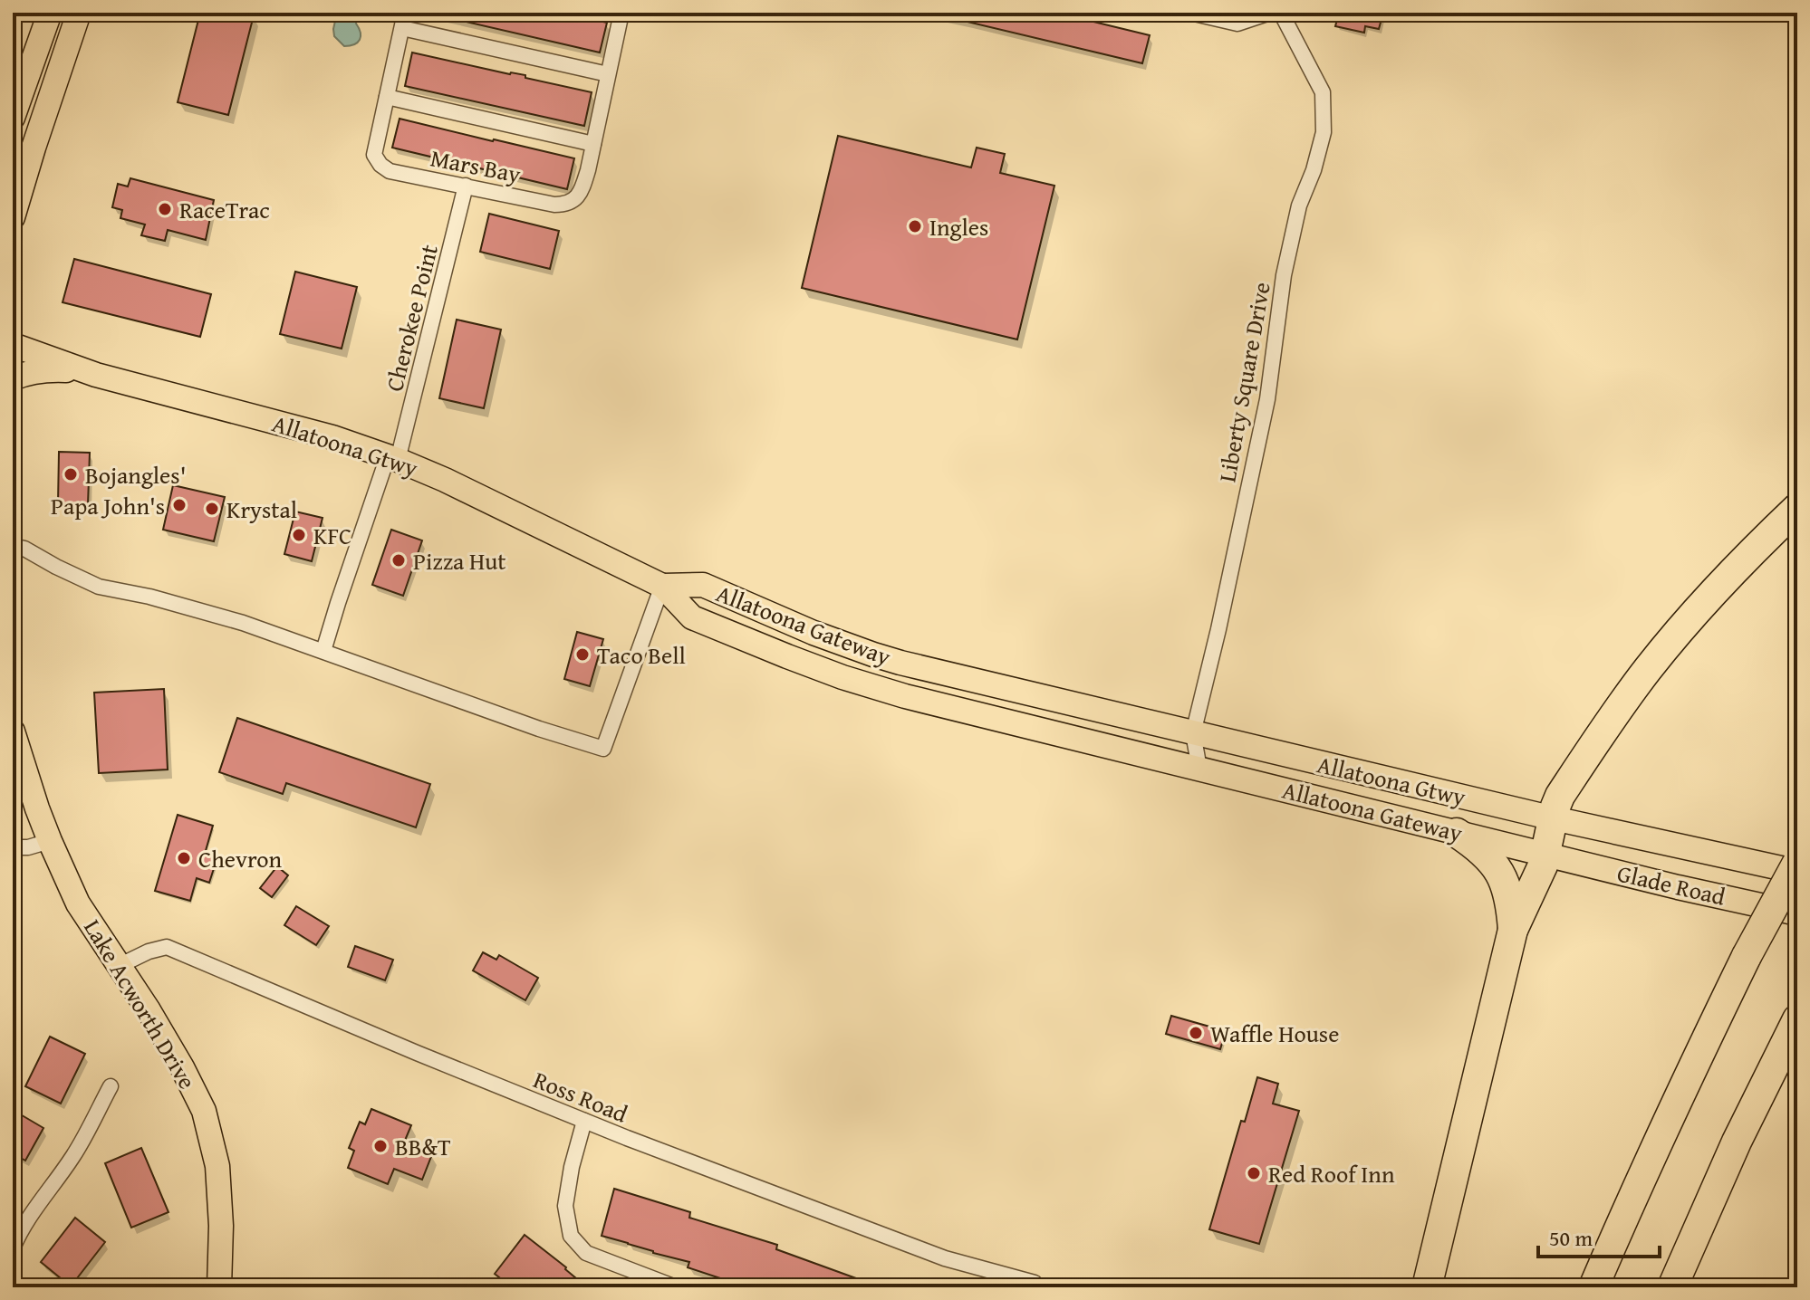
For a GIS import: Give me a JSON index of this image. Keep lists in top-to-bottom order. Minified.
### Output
{"streets":{"main road":["Allatoona Gtwy","Allatoona Gateway","Glade Road","Lake Acworth Drive"],"street":["Mars Bay","Cherokee Point","Liberty Square Drive","Ross Road"]},"crossings":[["Mars Bay","Cherokee Point"],["Cherokee Point","Allatoona Gtwy"],["Liberty Square Drive","Allatoona Gateway"],["Allatoona Gtwy","Allatoona Gateway"],["Allatoona Gtwy","Glade Road"],["Allatoona Gateway","Glade Road"],["Lake Acworth Drive","Ross Road"]],"places":["RaceTrac","Ingles","Bojangles'","Papa John's","Krystal","KFC","Pizza Hut","Taco Bell","Chevron","Waffle House","BB&T","Red Roof Inn"],"scale_bar":"50 m"}
